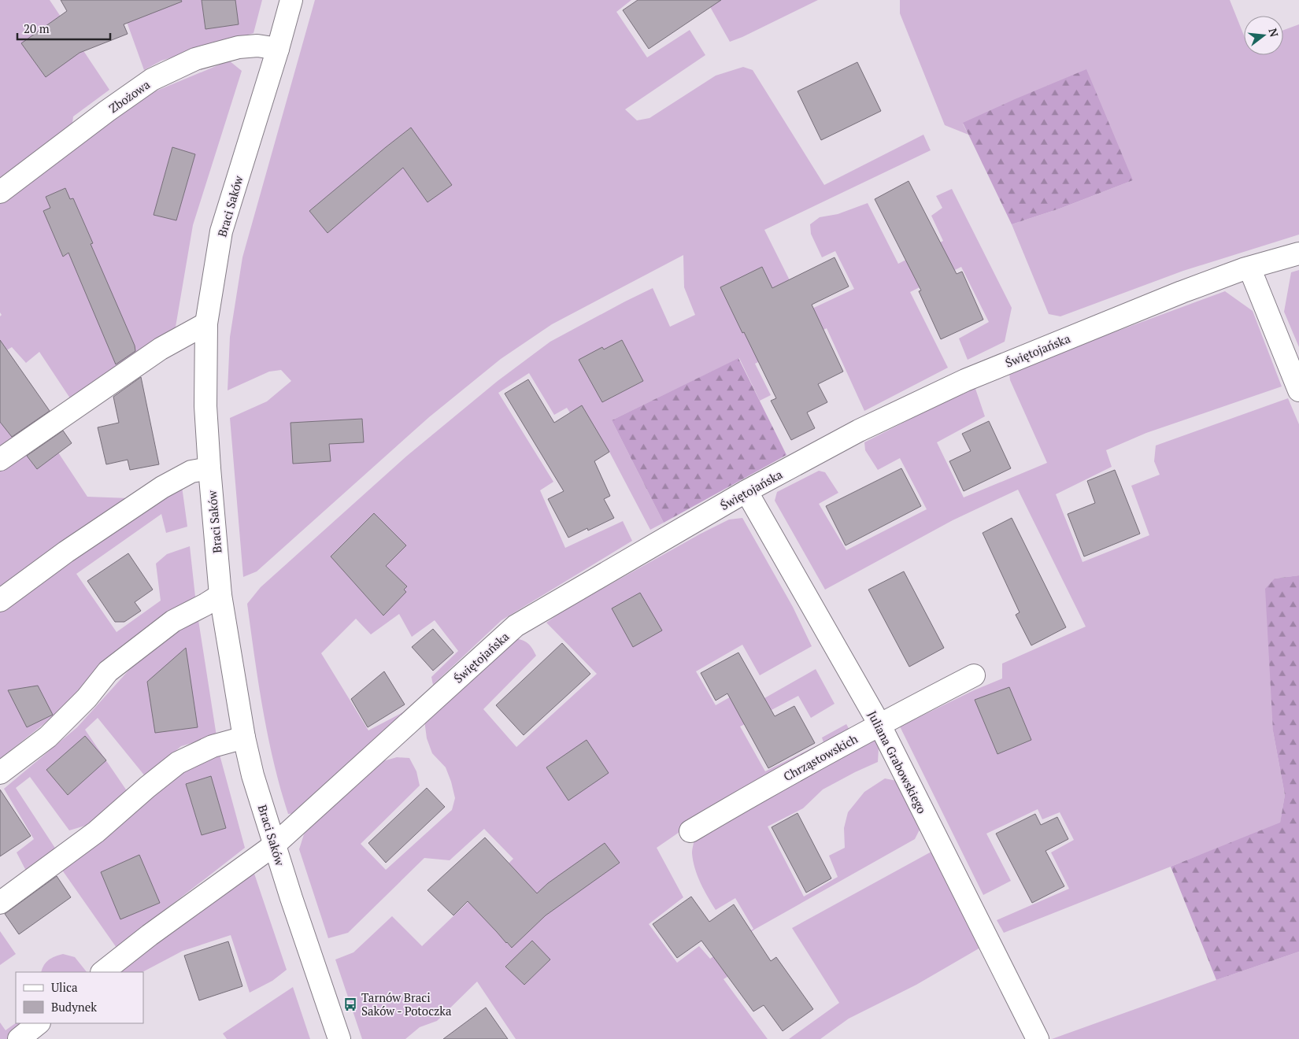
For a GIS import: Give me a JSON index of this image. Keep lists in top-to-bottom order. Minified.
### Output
{"streets":{"street":["Zbożowa","Braci Saków","Świętojańska","Chrząstowskich","Juliana Grabowskiego"]},"crossings":[["Zbożowa","Braci Saków"],["Braci Saków","Świętojańska"],["Świętojańska","Juliana Grabowskiego"],["Chrząstowskich","Juliana Grabowskiego"]],"places":{"bus stop":["Tarnów Braci Saków - Potoczka"]},"legend":["Ulica","Budynek"],"scale_bar":"20 m","north":"right"}
